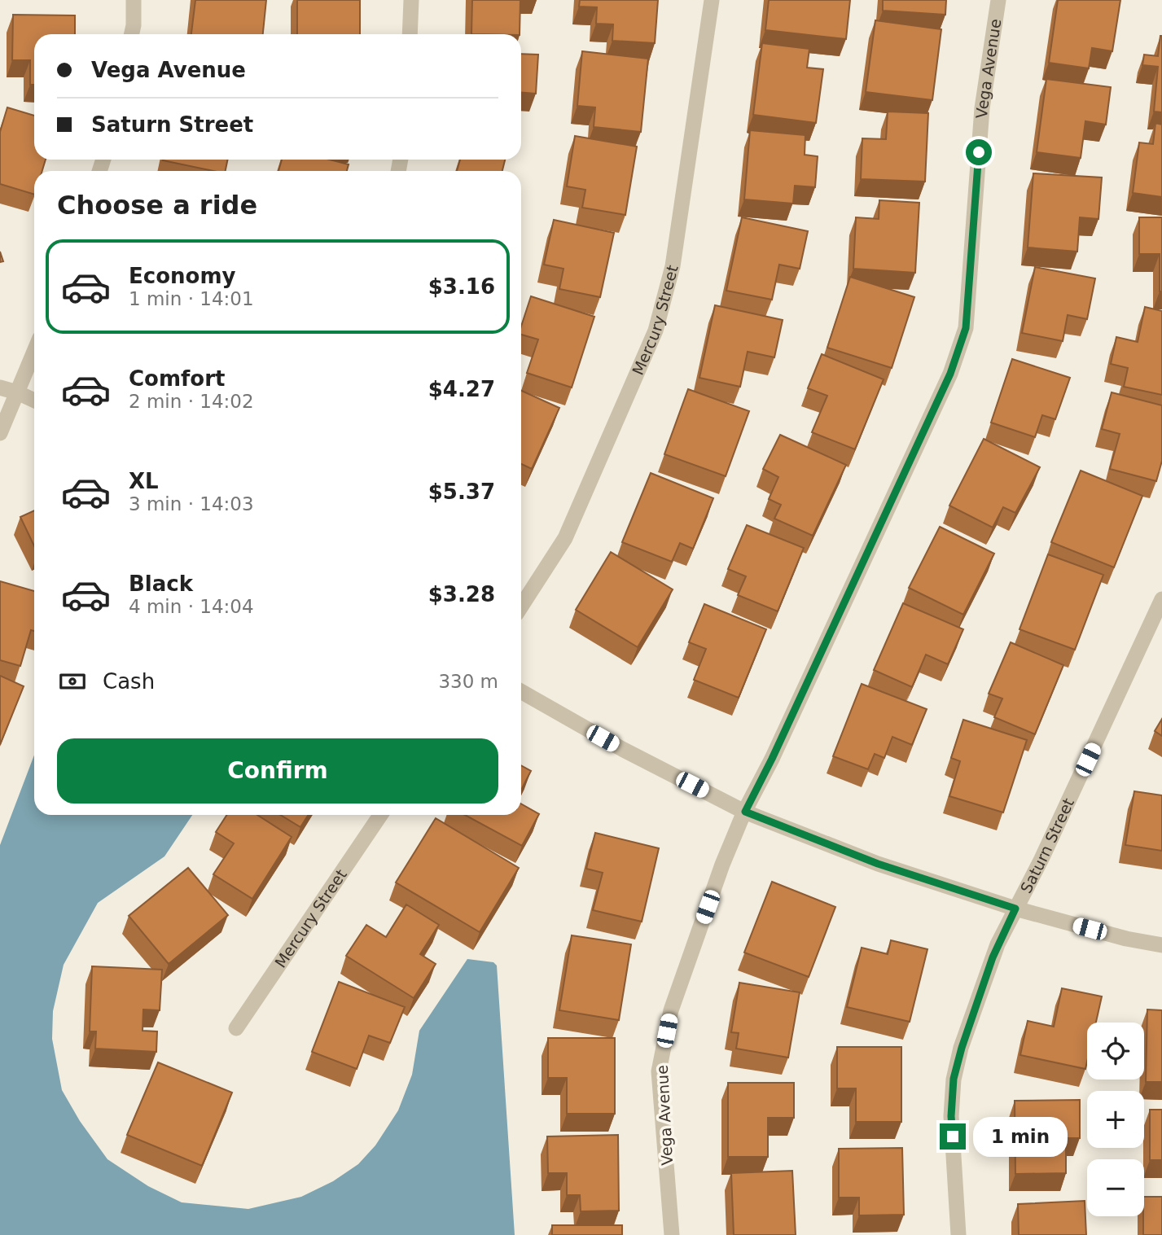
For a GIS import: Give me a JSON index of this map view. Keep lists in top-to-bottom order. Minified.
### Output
{"streets":{"street":["Vega Avenue","Mercury Street","Saturn Street"]},"page":{"banner":["Vega Avenue","Saturn Street"],"heading":"Choose a ride","list":[{"name":"Economy","note":"1 min · 14:01","value":"$3.16"},{"name":"Comfort","note":"2 min · 14:02","value":"$4.27"},{"name":"XL","note":"3 min · 14:03","value":"$5.37"},{"name":"Black","note":"4 min · 14:04","value":"$3.28"}],"pay":["Cash","330 m"],"buttons":"Confirm","map_buttons":["+","−"],"bubble":"1 min"}}
